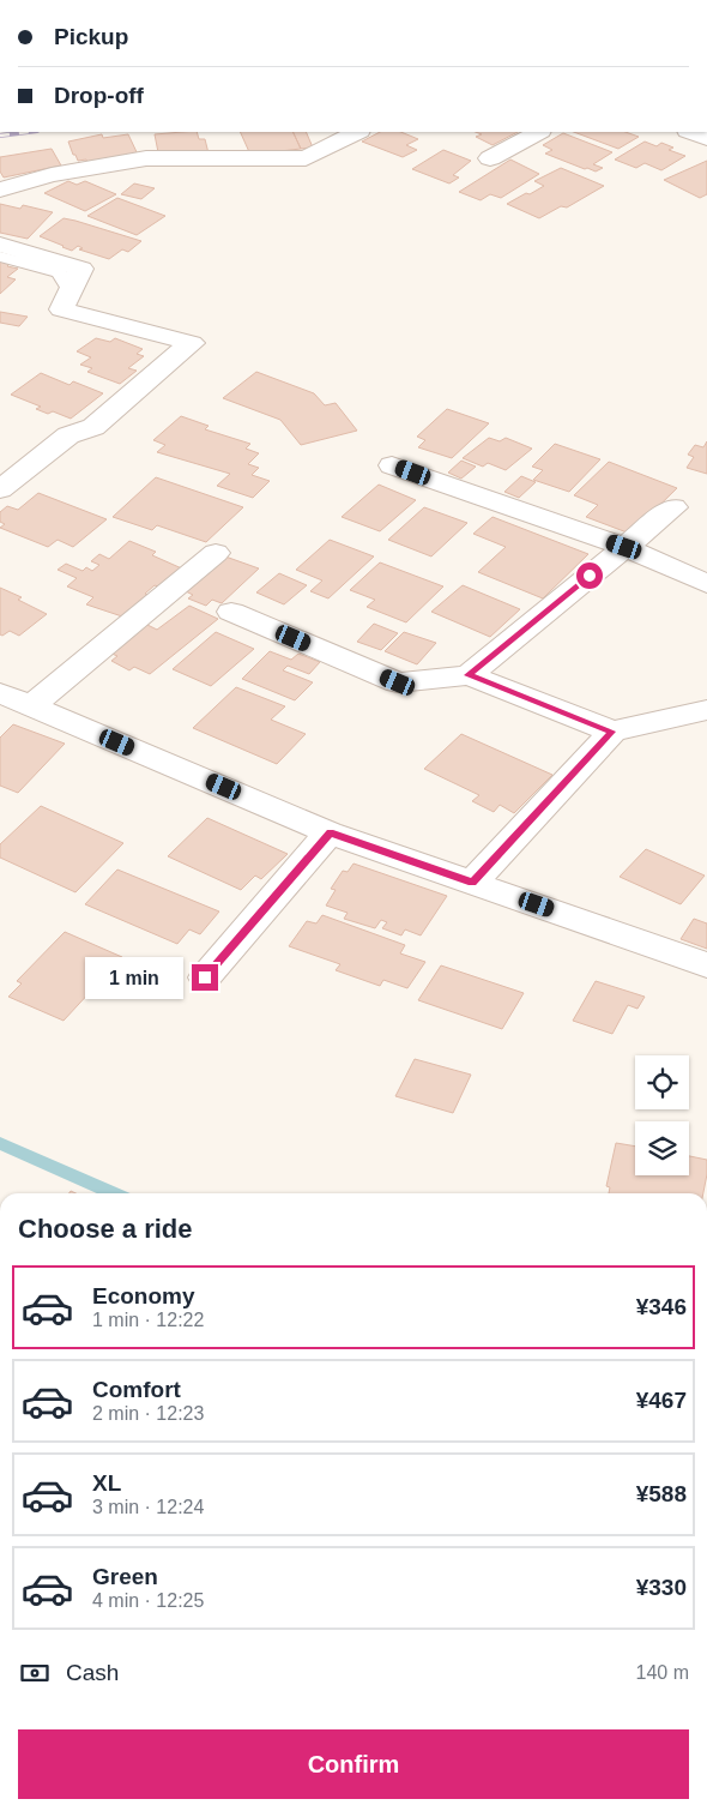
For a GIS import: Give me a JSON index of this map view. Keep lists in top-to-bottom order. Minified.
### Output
{"page":{"banner":["Pickup","Drop-off"],"bubble":"1 min","heading":"Choose a ride","list":[{"name":"Economy","note":"1 min · 12:22","value":"¥346"},{"name":"Comfort","note":"2 min · 12:23","value":"¥467"},{"name":"XL","note":"3 min · 12:24","value":"¥588"},{"name":"Green","note":"4 min · 12:25","value":"¥330"}],"pay":["Cash","140 m"],"buttons":"Confirm"}}
